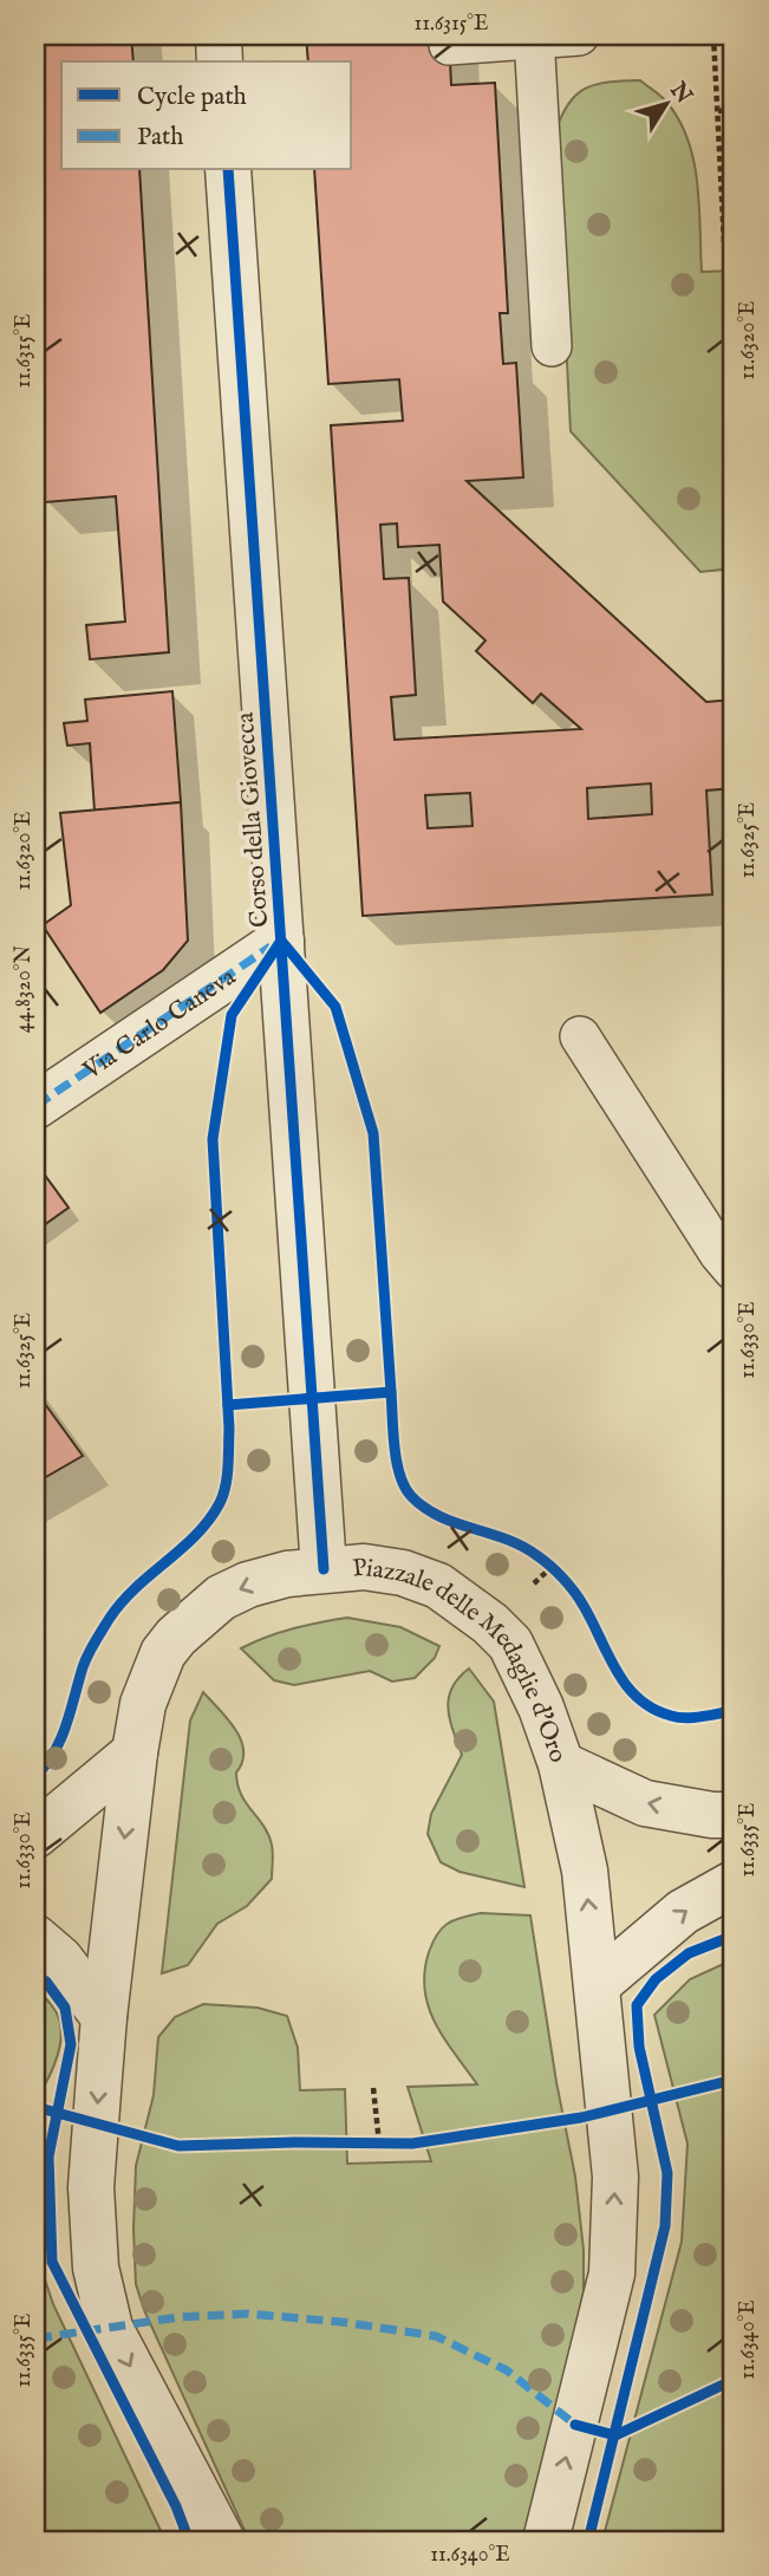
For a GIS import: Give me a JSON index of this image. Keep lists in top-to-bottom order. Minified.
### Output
{"streets":{"street":["Corso della Giovecca","Via Carlo Caneva","Piazzale delle Medaglie d'Oro"]},"crossings":[["Corso della Giovecca","Via Carlo Caneva"],["Corso della Giovecca","Piazzale delle Medaglie d'Oro"]],"legend":["Cycle path","Path"],"north":"top right","coordinates":["11.6315°E","11.6320°E","11.6325°E","44.8320°N","11.6330°E","11.6335°E","11.6340°E"]}
